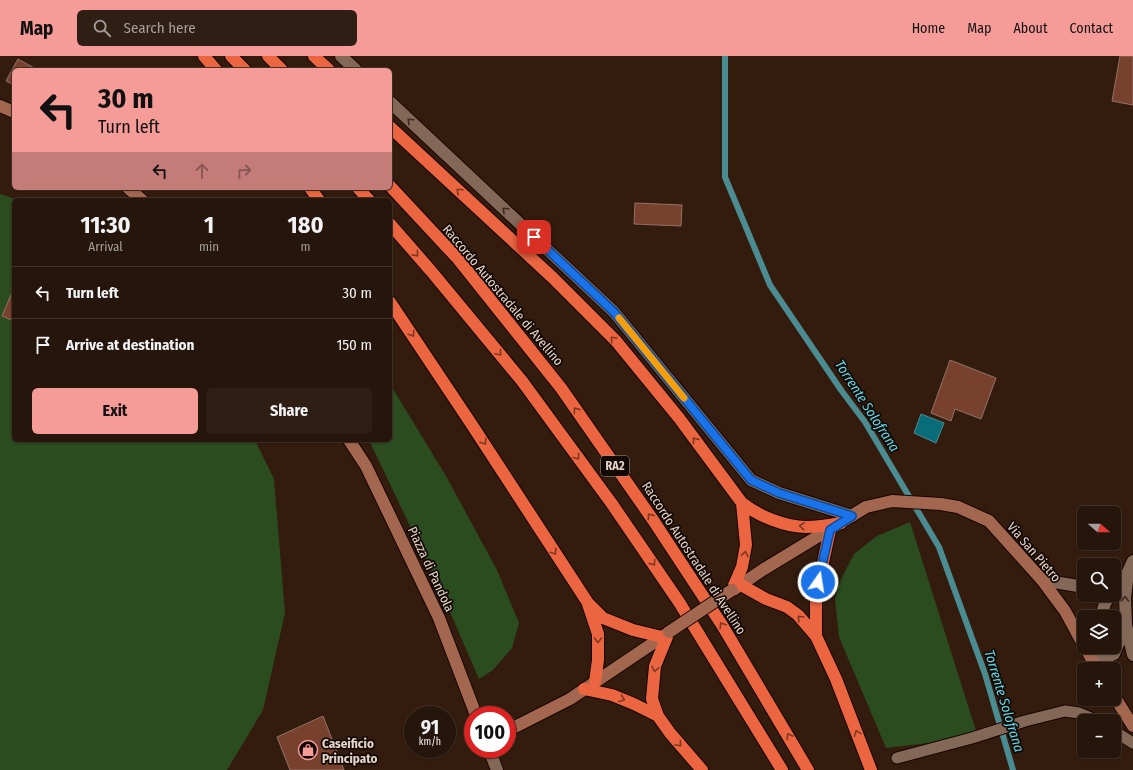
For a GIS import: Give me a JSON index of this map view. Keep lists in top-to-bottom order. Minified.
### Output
{"streets":{"highway":["Raccordo Autostradale di Avellino","RA2"],"street":["Via San Pietro","Piazza di Pandola"]},"water":["Torrente Solofrana"],"places":{"shop":["Caseificio Principato"]},"north":"right","page":{"header":"Map","search":"Search here","nav":["Home","Map","About","Contact"],"turn":["30 m","Turn left"],"eta":["11:30","Arrival","1","min","180","m"],"list":[{"name":"Turn left","value":"30 m"},{"name":"Arrive at destination","value":"150 m"}],"buttons":["Exit","Share"],"map_buttons":["+","−"],"speed":"91 km/h","limit":"100"}}
